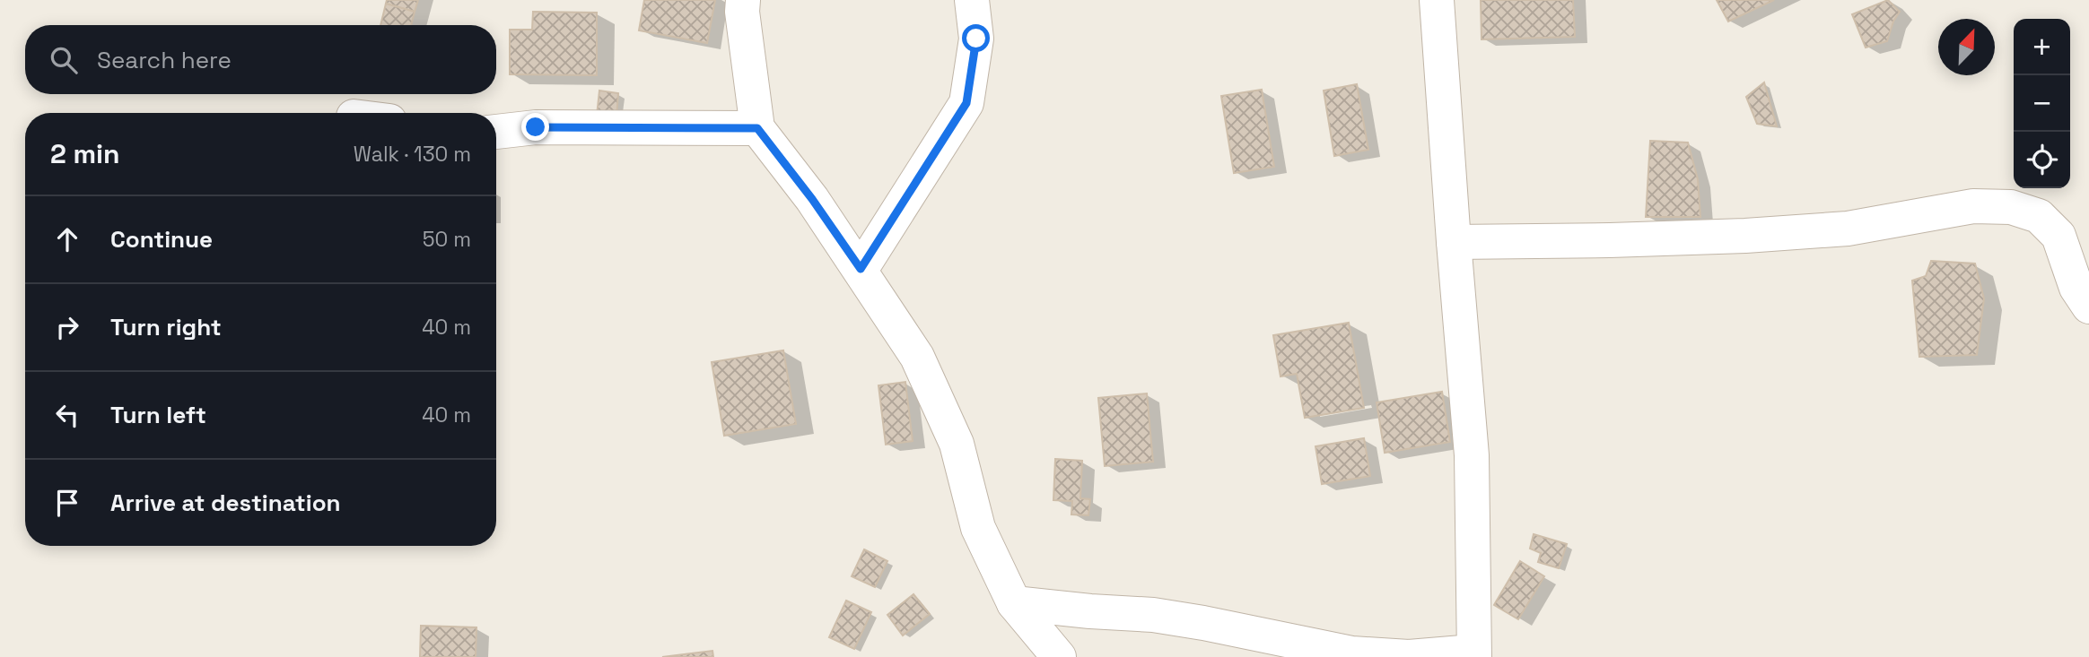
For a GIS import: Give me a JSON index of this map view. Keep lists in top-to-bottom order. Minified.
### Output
{"north":"top right","page":{"map_buttons":["+","−"],"search":"Search here","heading":["2 min","Walk · 130 m"],"list":[["Continue","50 m"],["Turn right","40 m"],["Turn left","40 m"],"Arrive at destination"]}}
